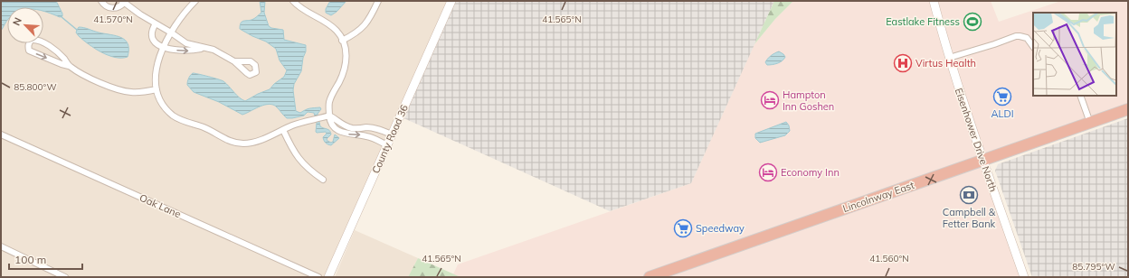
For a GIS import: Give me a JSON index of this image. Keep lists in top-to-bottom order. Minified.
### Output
{"streets":{"highway":["Lincolnway East"],"street":["County Road 36","Eisenhower Drive North","Oak Lane"]},"crossings":[["Eisenhower Drive North","Lincolnway East"]],"places":{"sports":["Eastlake Fitness"],"hospital":["Virtus Health"],"supermarket":["ALDI","Speedway"],"hotel":["Hampton Inn Goshen","Economy Inn"],"bank":["Campbell & Fetter Bank"]},"scale_bar":"100 m","north":"top left","coordinates":["41.570°N","41.565°N","85.800°W","41.560°N","85.795°W"]}
